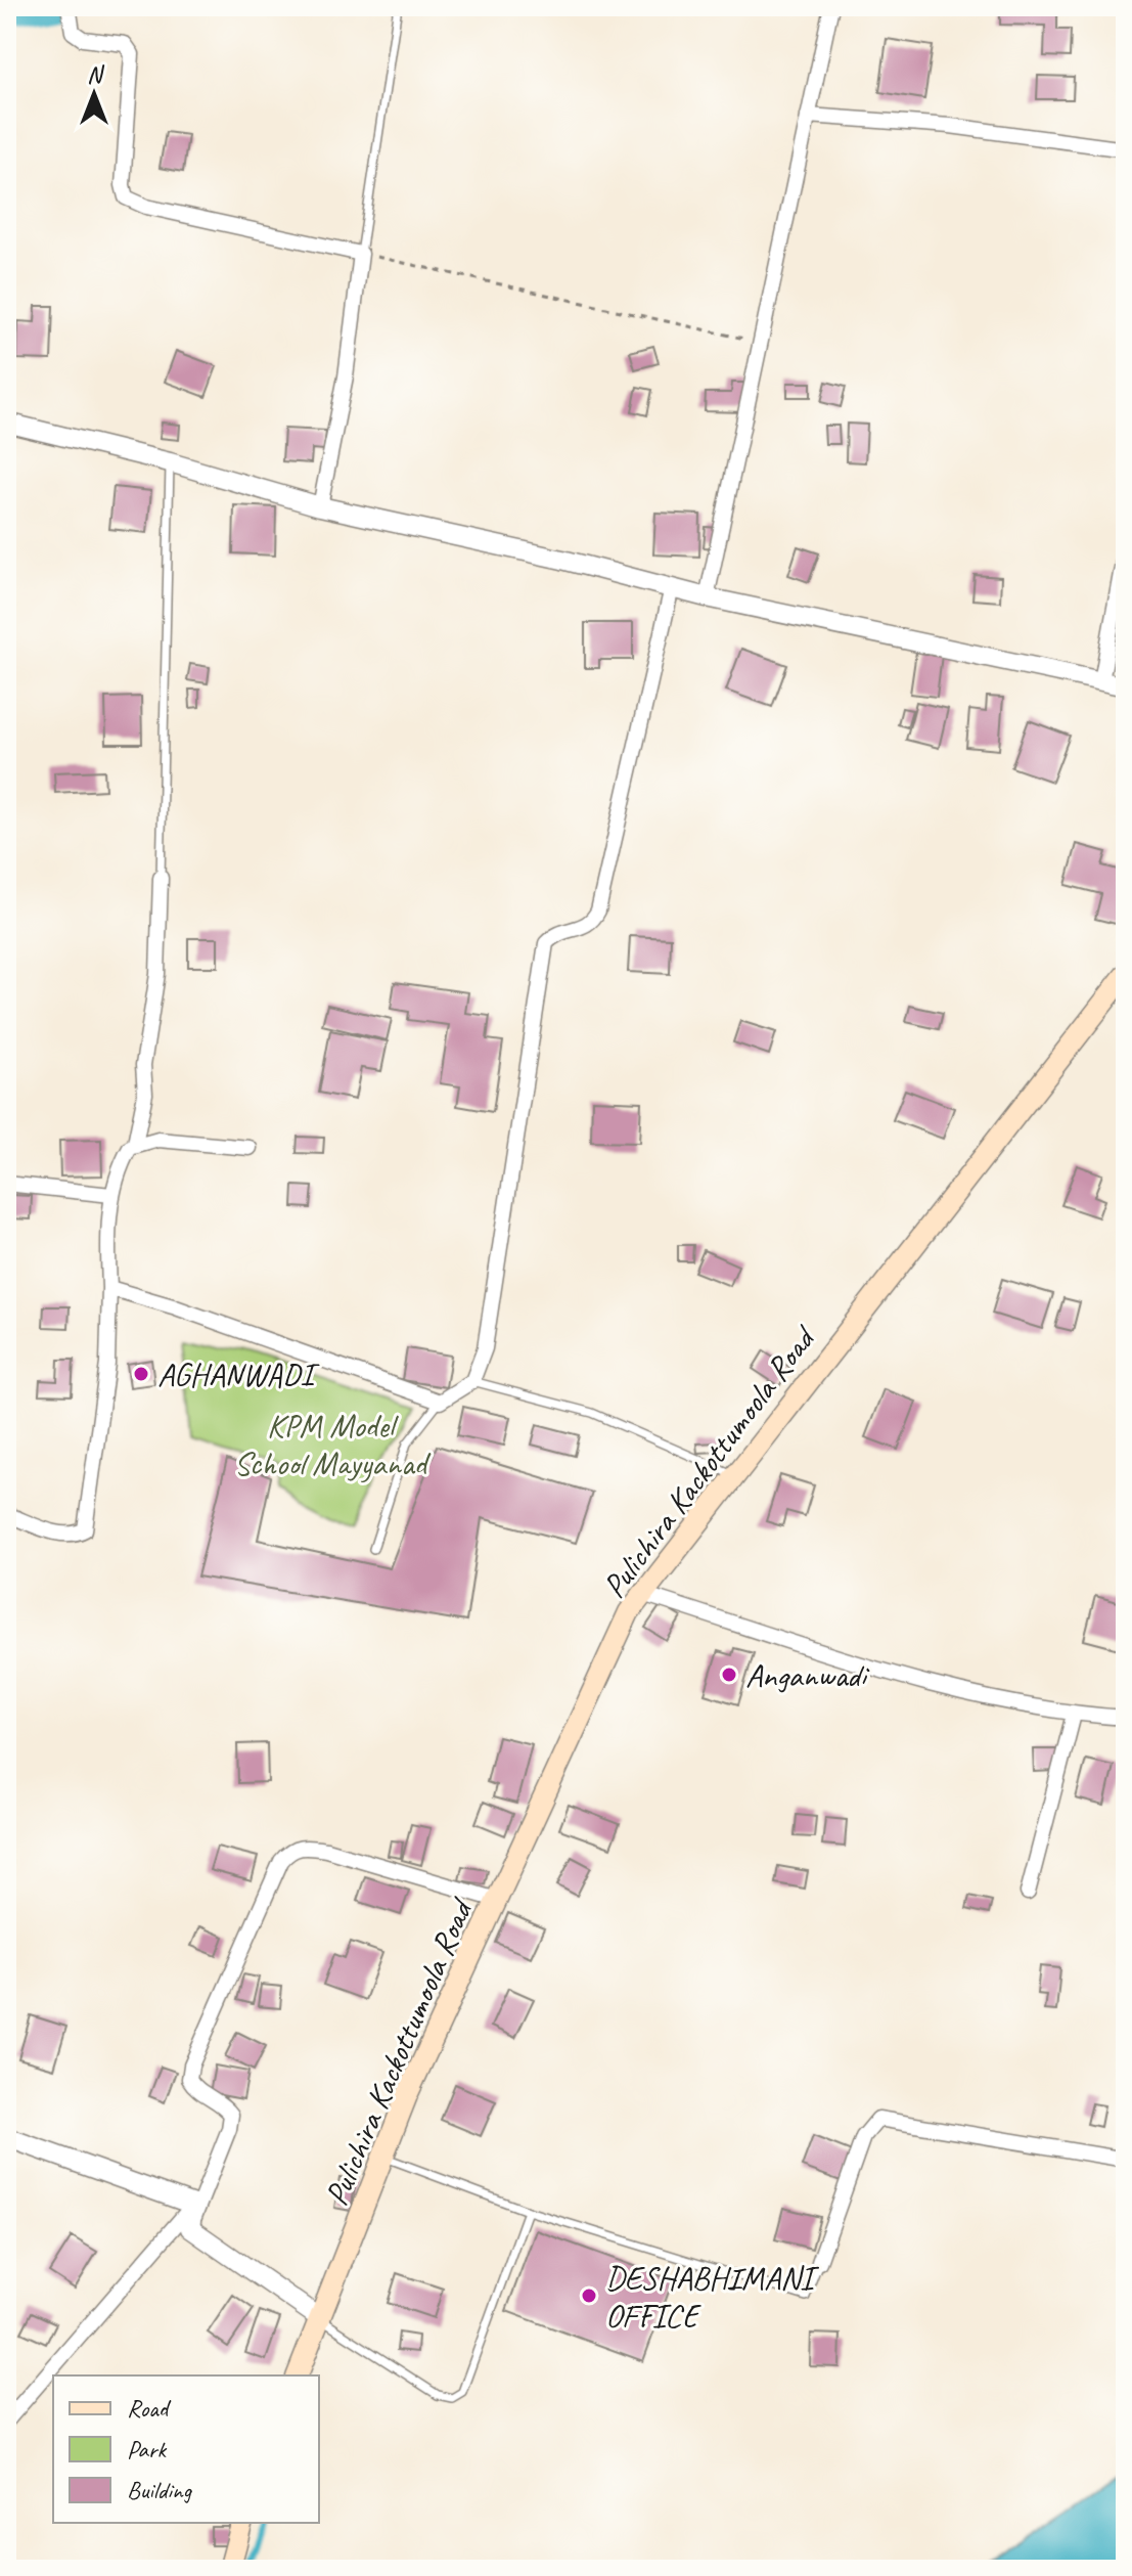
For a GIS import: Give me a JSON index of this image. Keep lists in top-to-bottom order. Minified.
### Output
{"streets":{"main road":["Pulichira Kackottumoola Road"]},"parks":["KPM Model School Mayyanad"],"places":["AGHANWADI","Anganwadi","DESHABHIMANI OFFICE"],"legend":["Road","Park","Building"],"north":"top"}
